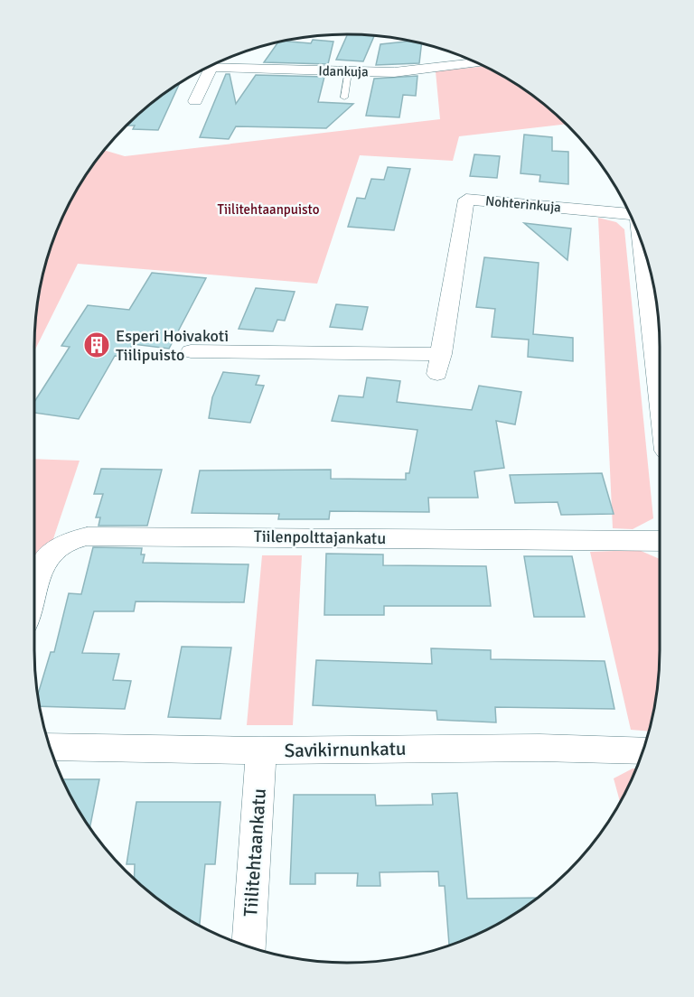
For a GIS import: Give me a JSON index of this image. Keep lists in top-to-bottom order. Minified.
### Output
{"streets":{"street":["Idankuja","Nohterinkuja","Tiilenpolttajankatu","Savikirnunkatu","Tiilitehtaankatu"]},"crossings":[["Savikirnunkatu","Tiilitehtaankatu"]],"parks":["Tiilitehtaanpuisto"],"places":{"building":["Esperi Hoivakoti Tiilipuisto"]}}
